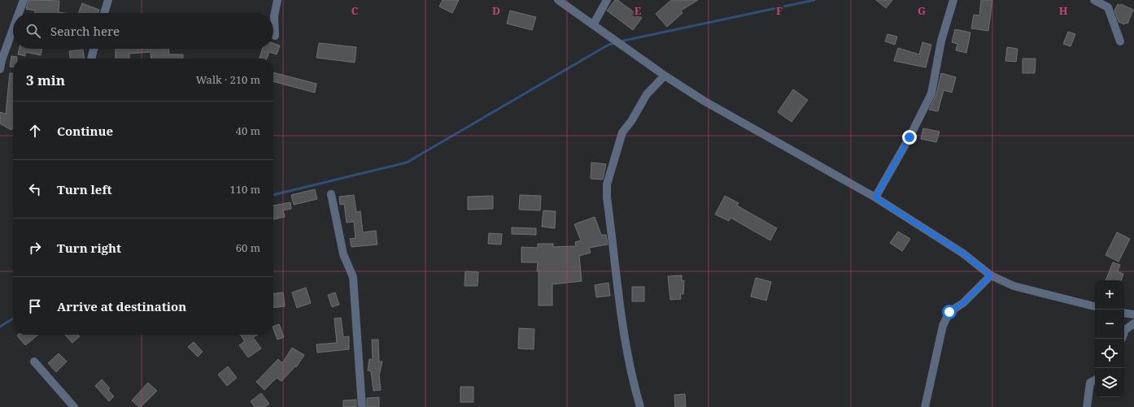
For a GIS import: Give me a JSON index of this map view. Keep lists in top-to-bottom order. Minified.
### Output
{"page":{"search":"Search here","heading":["3 min","Walk · 210 m"],"list":[["Continue","40 m"],["Turn left","110 m"],["Turn right","60 m"],"Arrive at destination"],"map_buttons":["+","−"]},"grid":{"columns":["C","D","E","F","G","H"]}}
